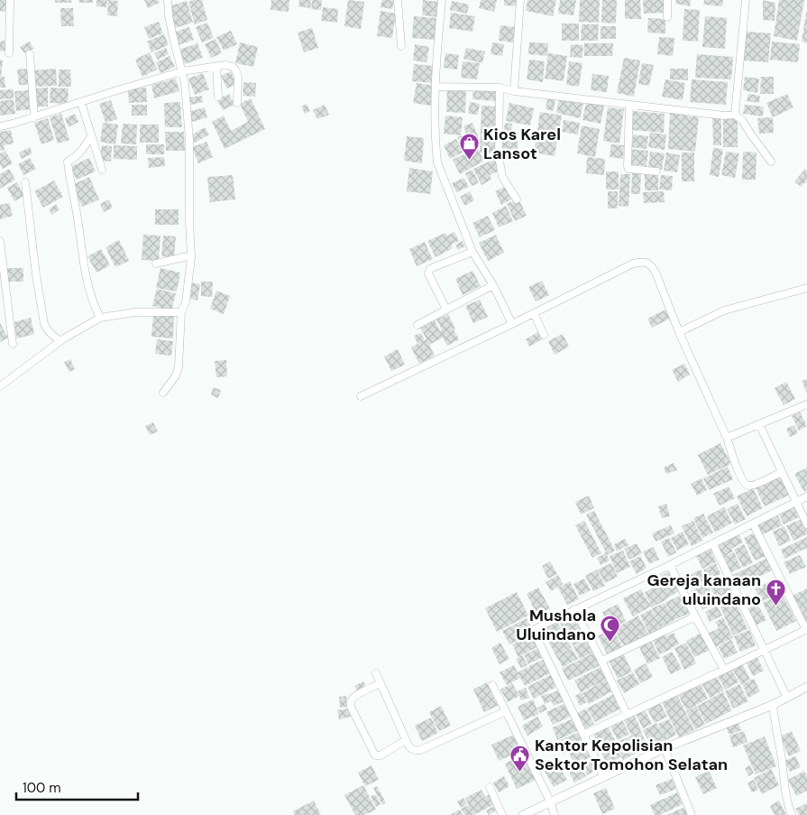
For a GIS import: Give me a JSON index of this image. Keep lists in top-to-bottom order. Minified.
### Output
{"places":{"shop":["Kios Karel Lansot"],"church":["Gereja kanaan uluindano"],"mosque":["Mushola Uluindano"],"public building":["Kantor Kepolisian Sektor Tomohon Selatan"]},"scale_bar":"100 m"}
